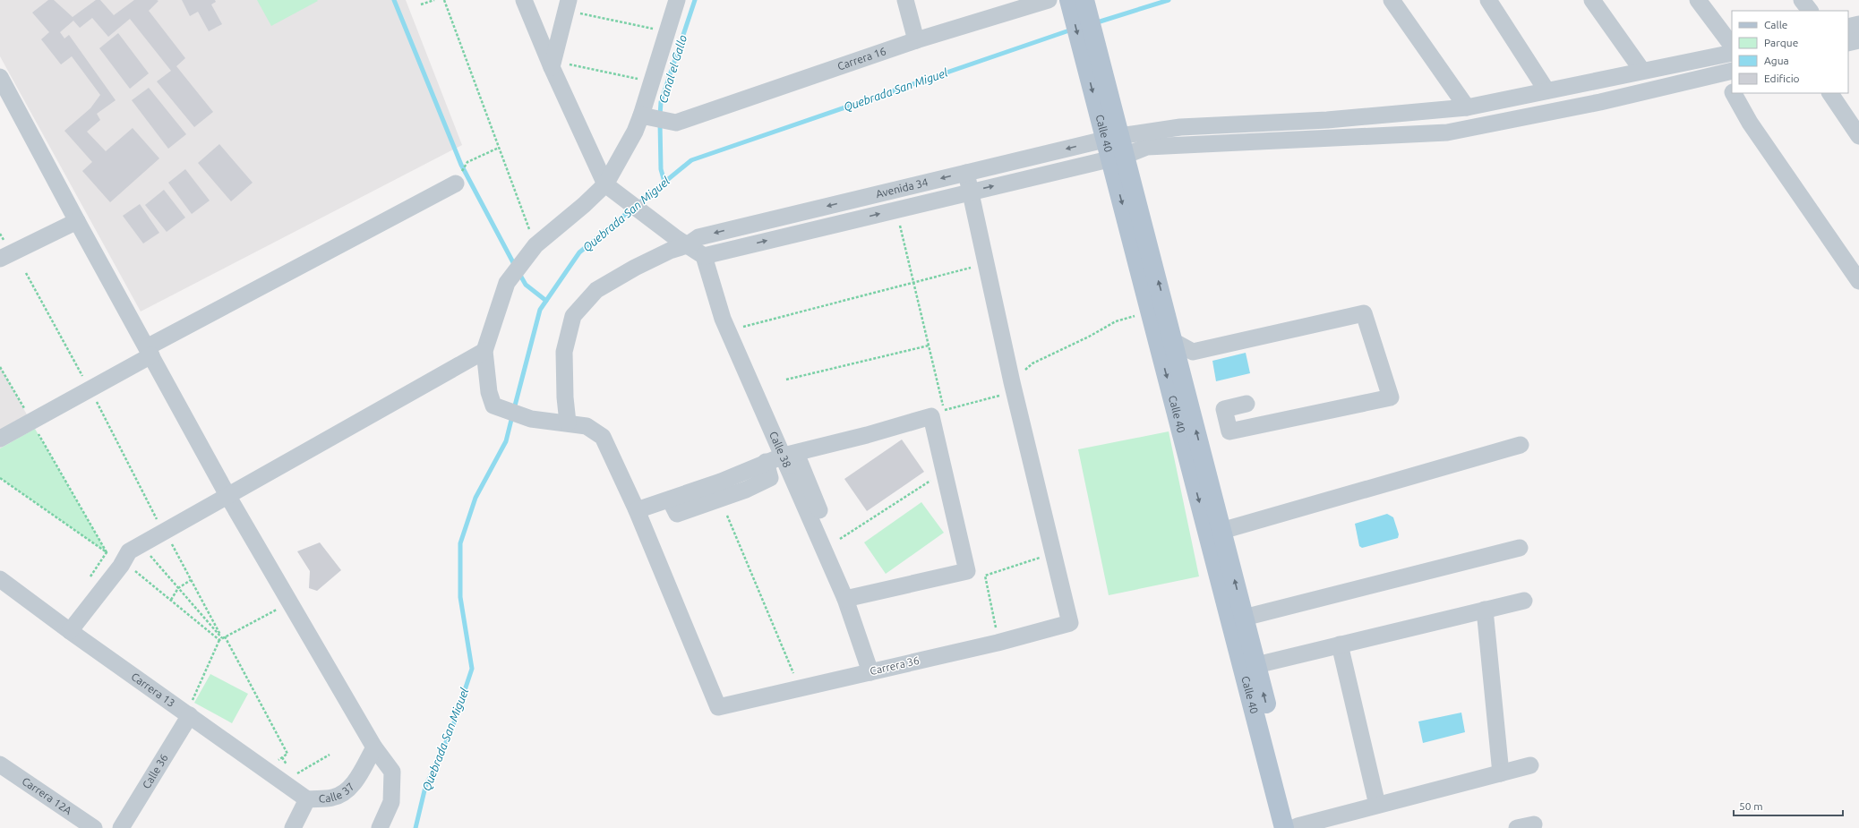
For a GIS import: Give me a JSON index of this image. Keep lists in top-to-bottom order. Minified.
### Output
{"streets":{"main road":["Calle 40"],"street":["Carrera 16","Avenida 34","Calle 38","Carrera 36","Carrera 13","Calle 36","Calle 37","Carrera 12A"]},"crossings":[["Calle 40","Avenida 34"],["Avenida 34","Calle 38"],["Calle 38","Carrera 36"],["Carrera 13","Calle 36"],["Carrera 13","Calle 37"]],"water":["Canal el Gallo","Quebrada San Miguel"],"legend":["Calle","Parque","Agua","Edificio"],"scale_bar":"50 m"}
